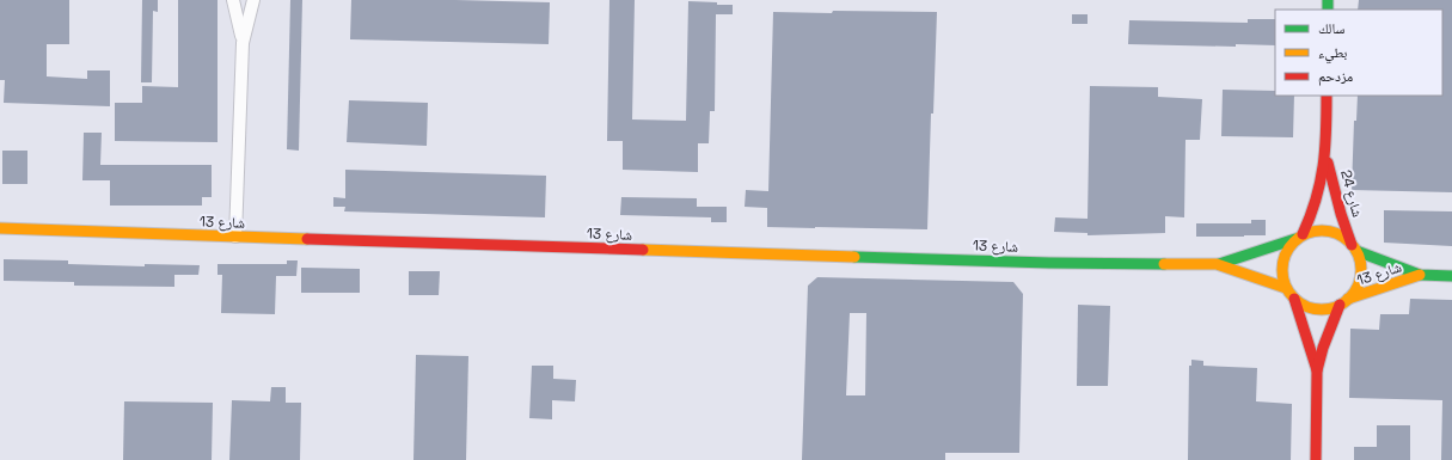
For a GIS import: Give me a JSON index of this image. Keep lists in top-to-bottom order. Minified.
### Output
{"streets":{"street":["شارع 24","شارع 13"]},"crossings":[["شارع 24","شارع 13"]],"legend":["سالك","بطيء","مزدحم"]}
